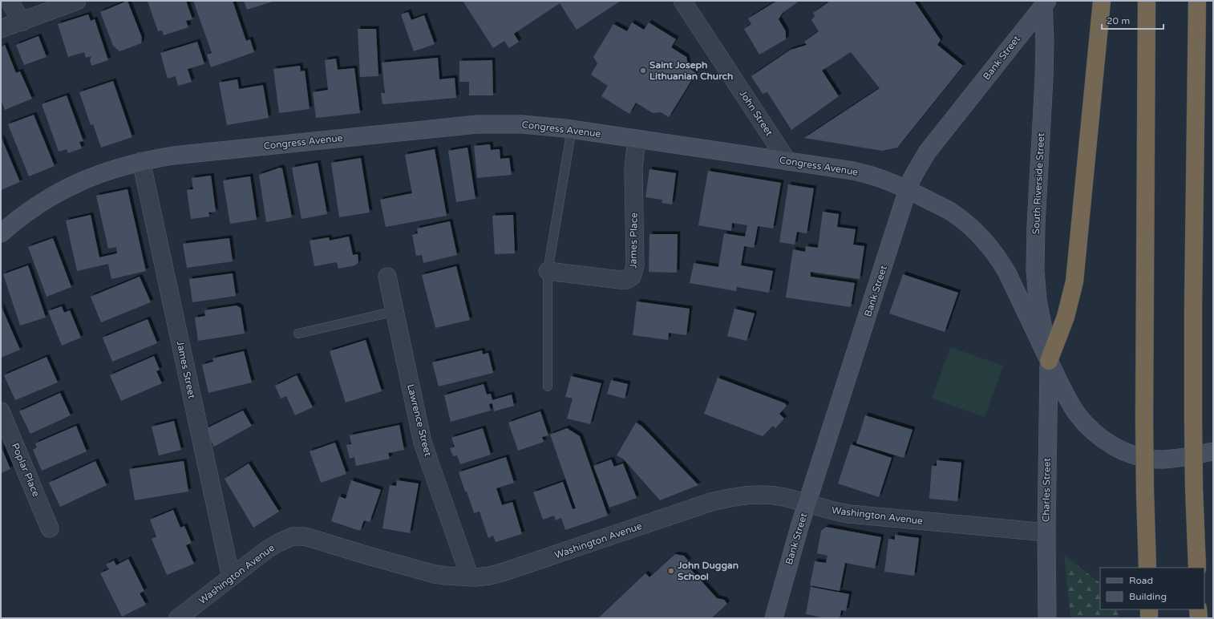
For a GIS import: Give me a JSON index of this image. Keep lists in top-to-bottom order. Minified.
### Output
{"streets":{"street":["Bank Street","John Street","Congress Avenue","South Riverside Street","James Place","James Street","Lawrence Street","Poplar Place","Charles Street","Washington Avenue"]},"crossings":[["Bank Street","Congress Avenue"],["Bank Street","South Riverside Street"],["Bank Street","Washington Avenue"],["John Street","Congress Avenue"],["Congress Avenue","South Riverside Street"],["Congress Avenue","James Place"],["Congress Avenue","James Street"],["Congress Avenue","Charles Street"],["South Riverside Street","Charles Street"],["James Street","Washington Avenue"],["Lawrence Street","Washington Avenue"],["Charles Street","Washington Avenue"]],"places":["Saint Joseph Lithuanian Church","John Duggan School"],"legend":["Road","Building"],"scale_bar":"20 m"}
